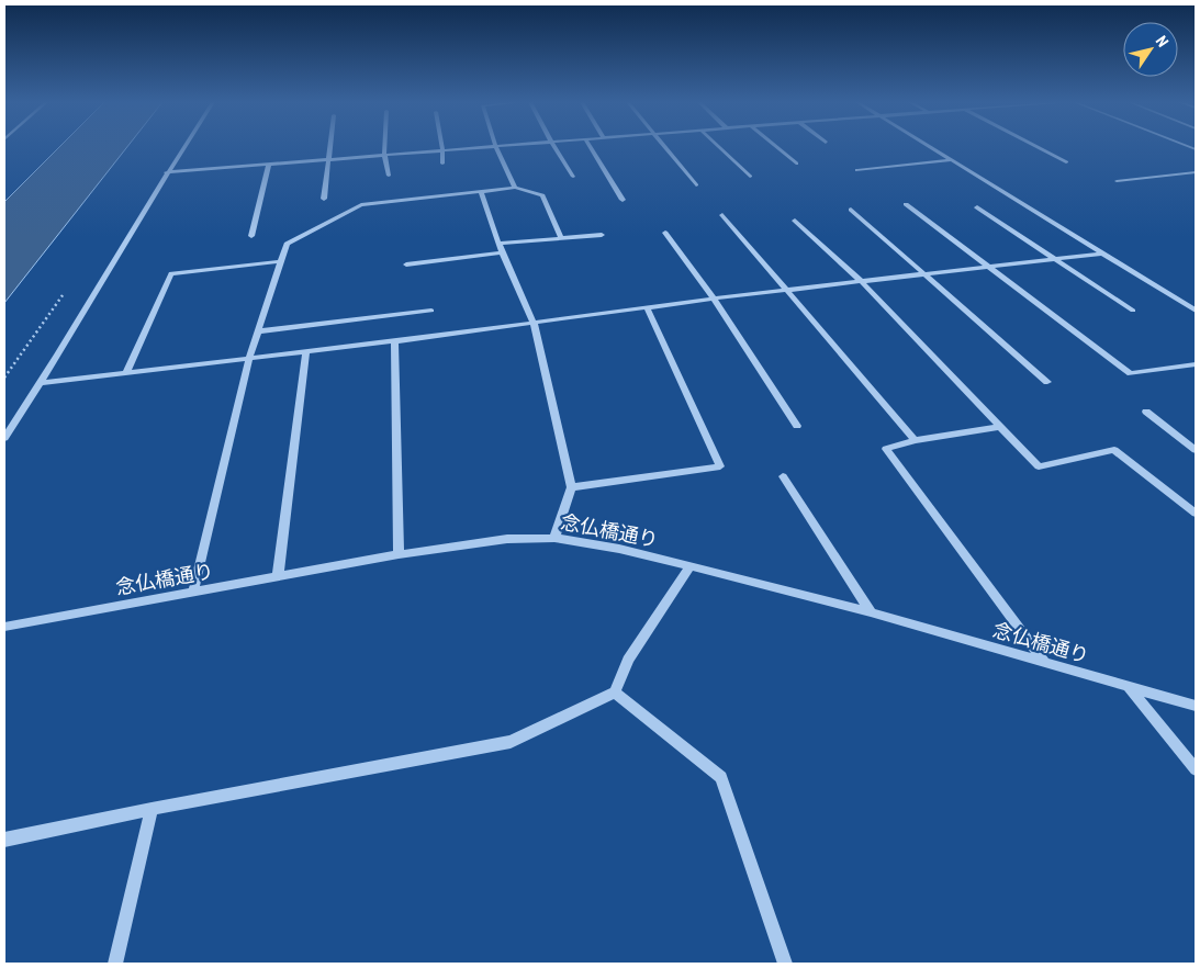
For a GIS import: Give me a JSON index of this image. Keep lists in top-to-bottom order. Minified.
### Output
{"streets":{"street":["念仏橋通り"]},"north":"top right"}
